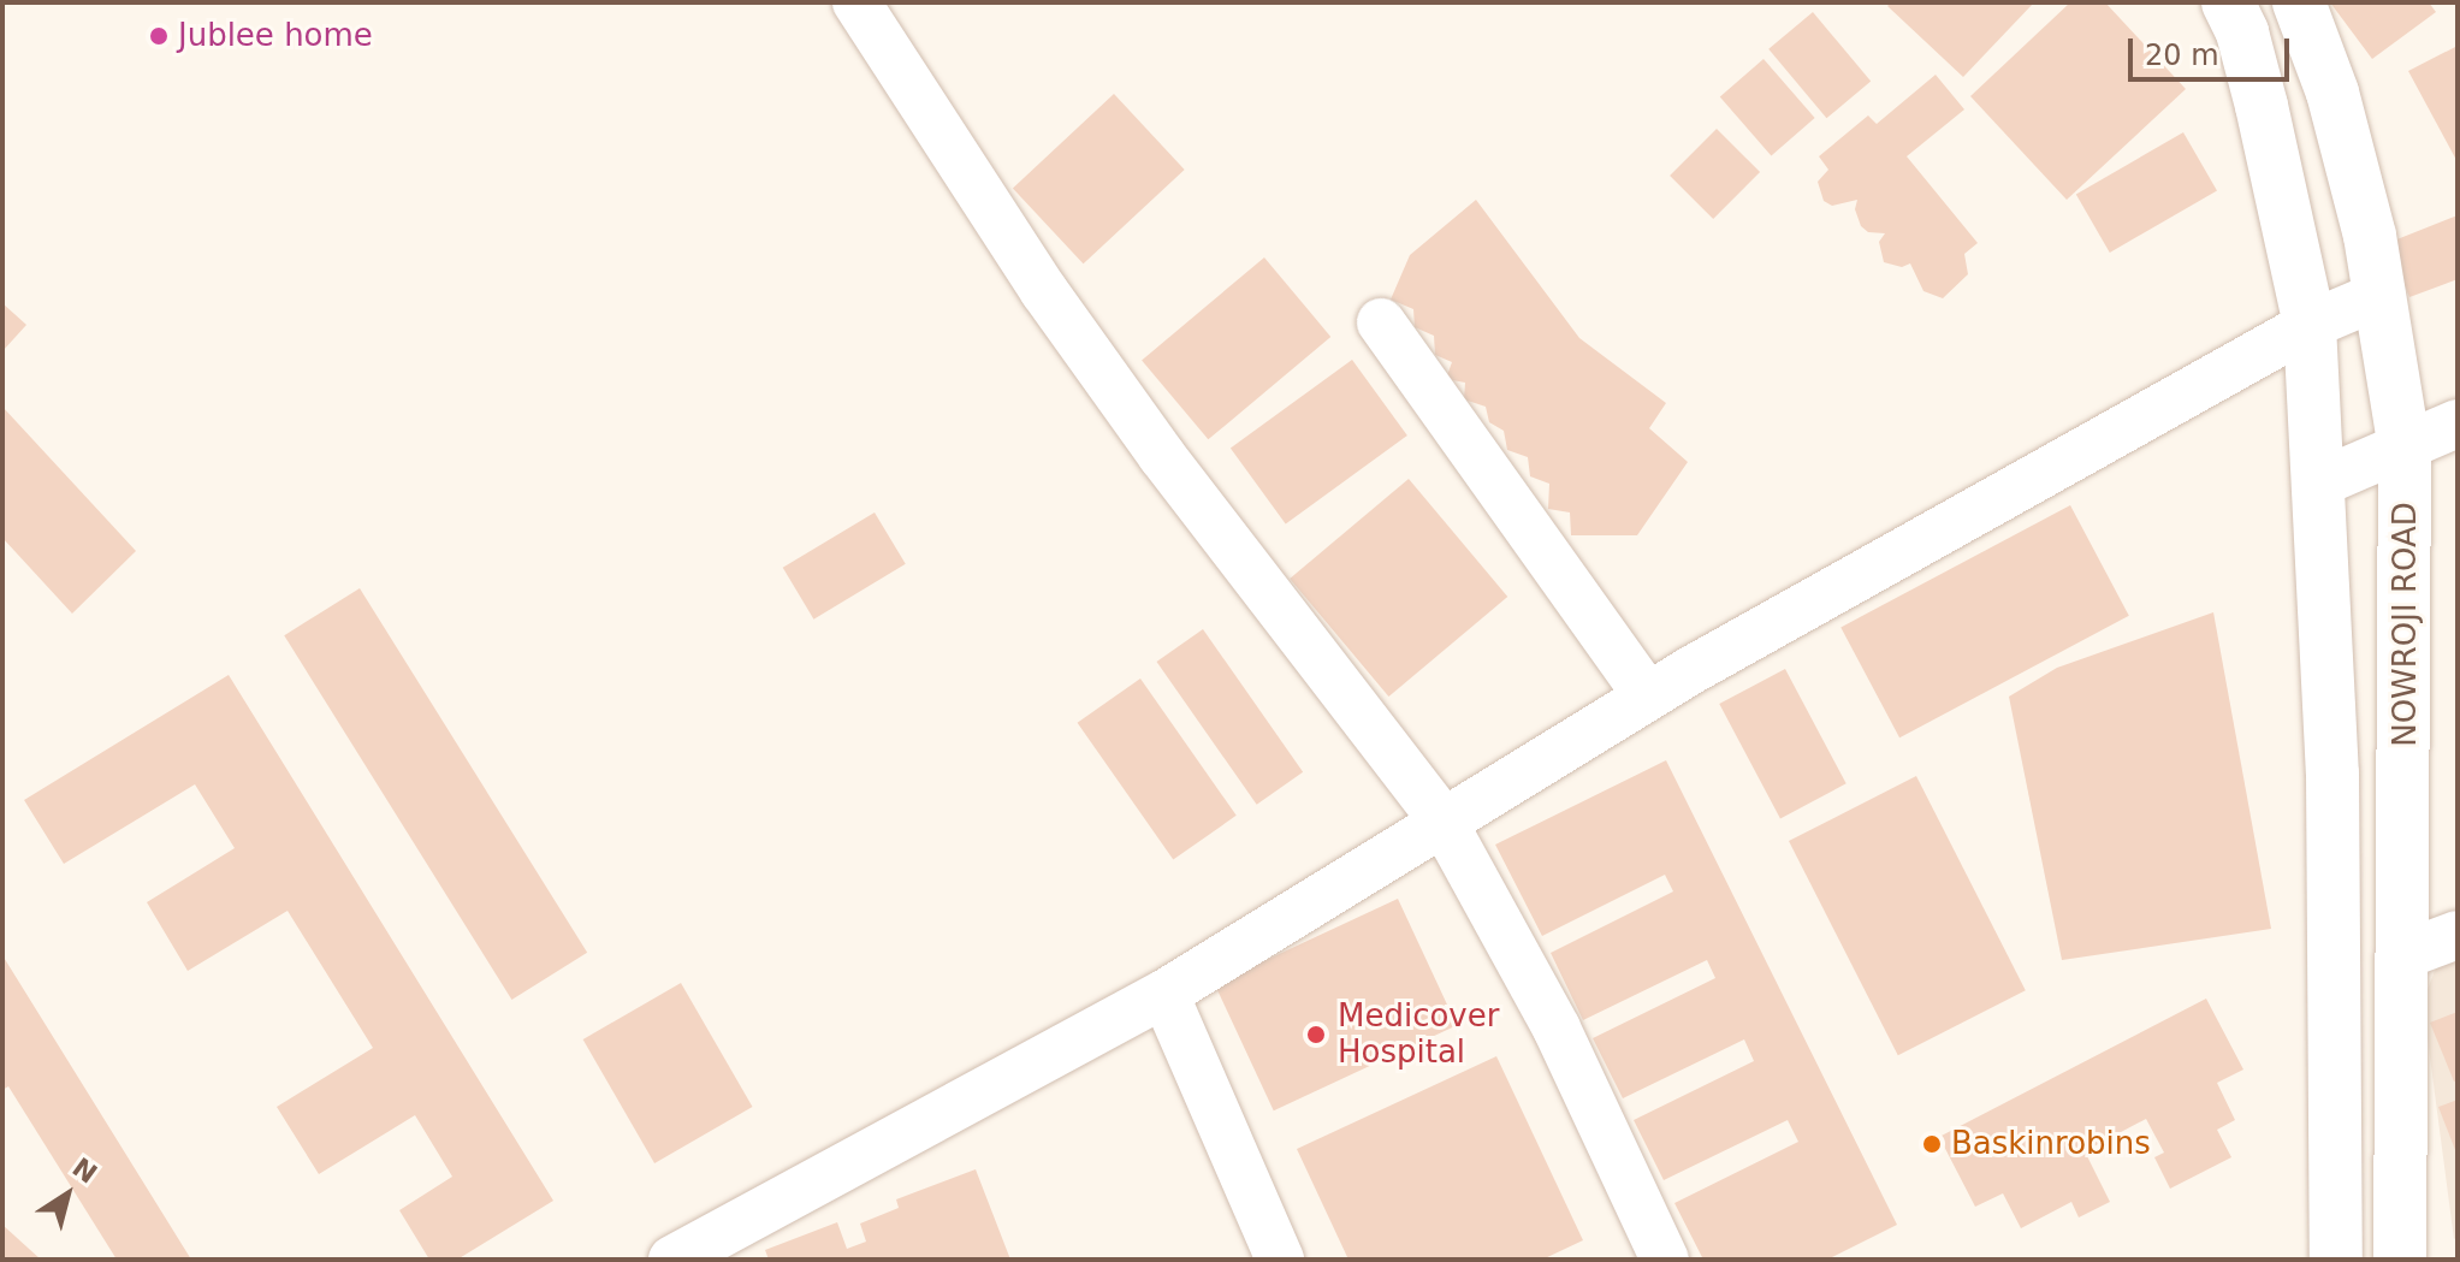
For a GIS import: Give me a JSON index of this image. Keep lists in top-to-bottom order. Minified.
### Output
{"streets":{"street":["NOWROJI ROAD"]},"places":["Jublee home","Medicover Hospital","Baskinrobins"],"scale_bar":"20 m","north":"top right"}
